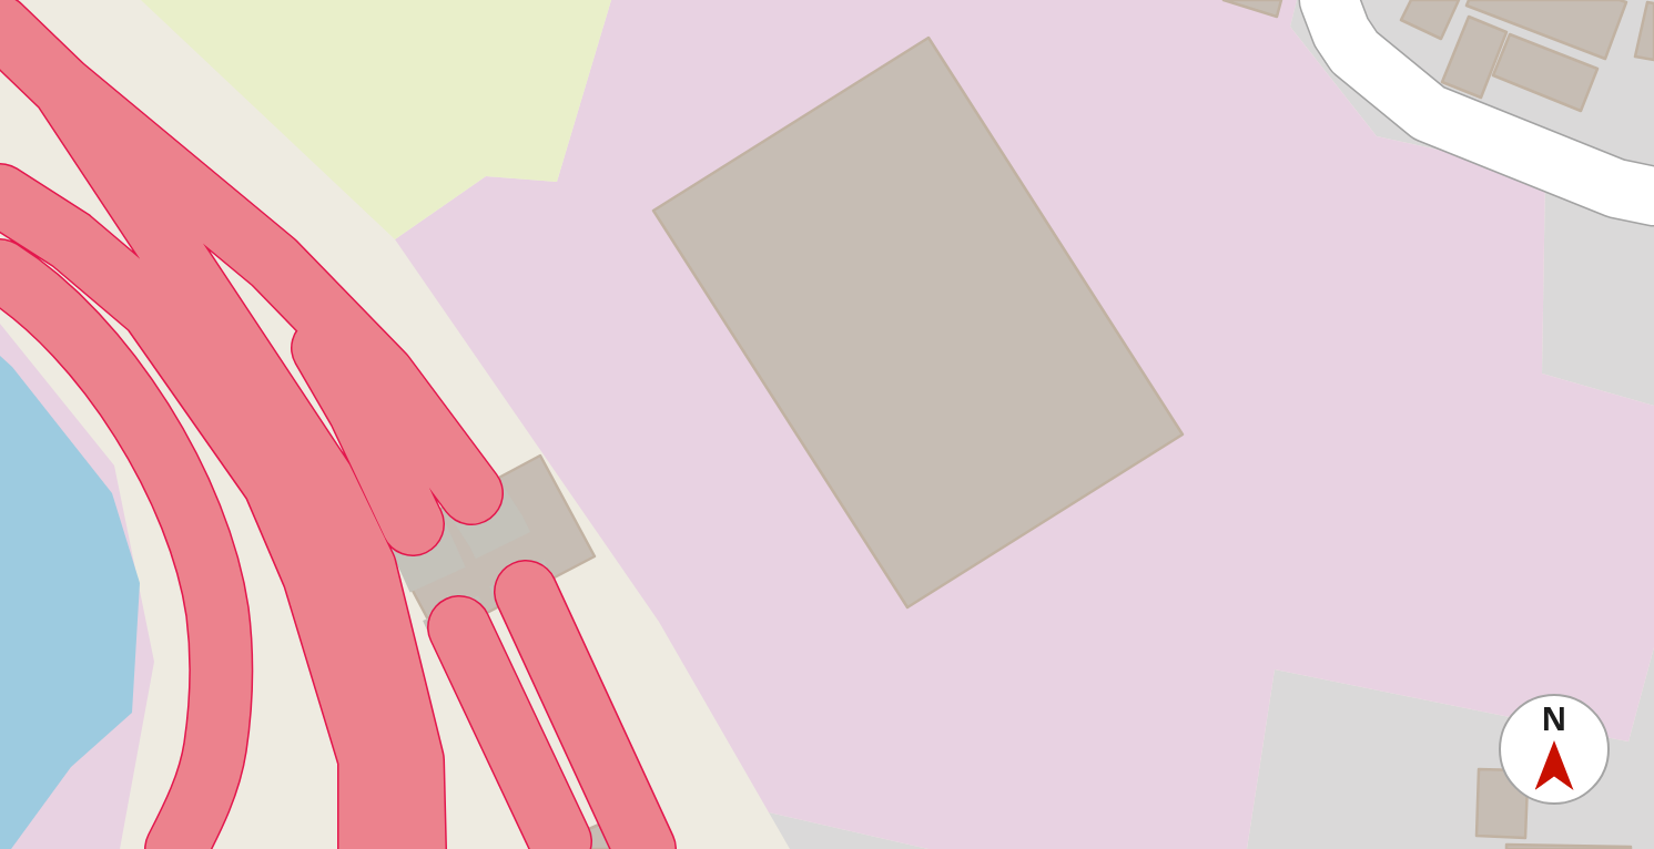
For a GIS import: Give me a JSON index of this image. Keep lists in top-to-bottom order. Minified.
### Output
{"north":"top"}
